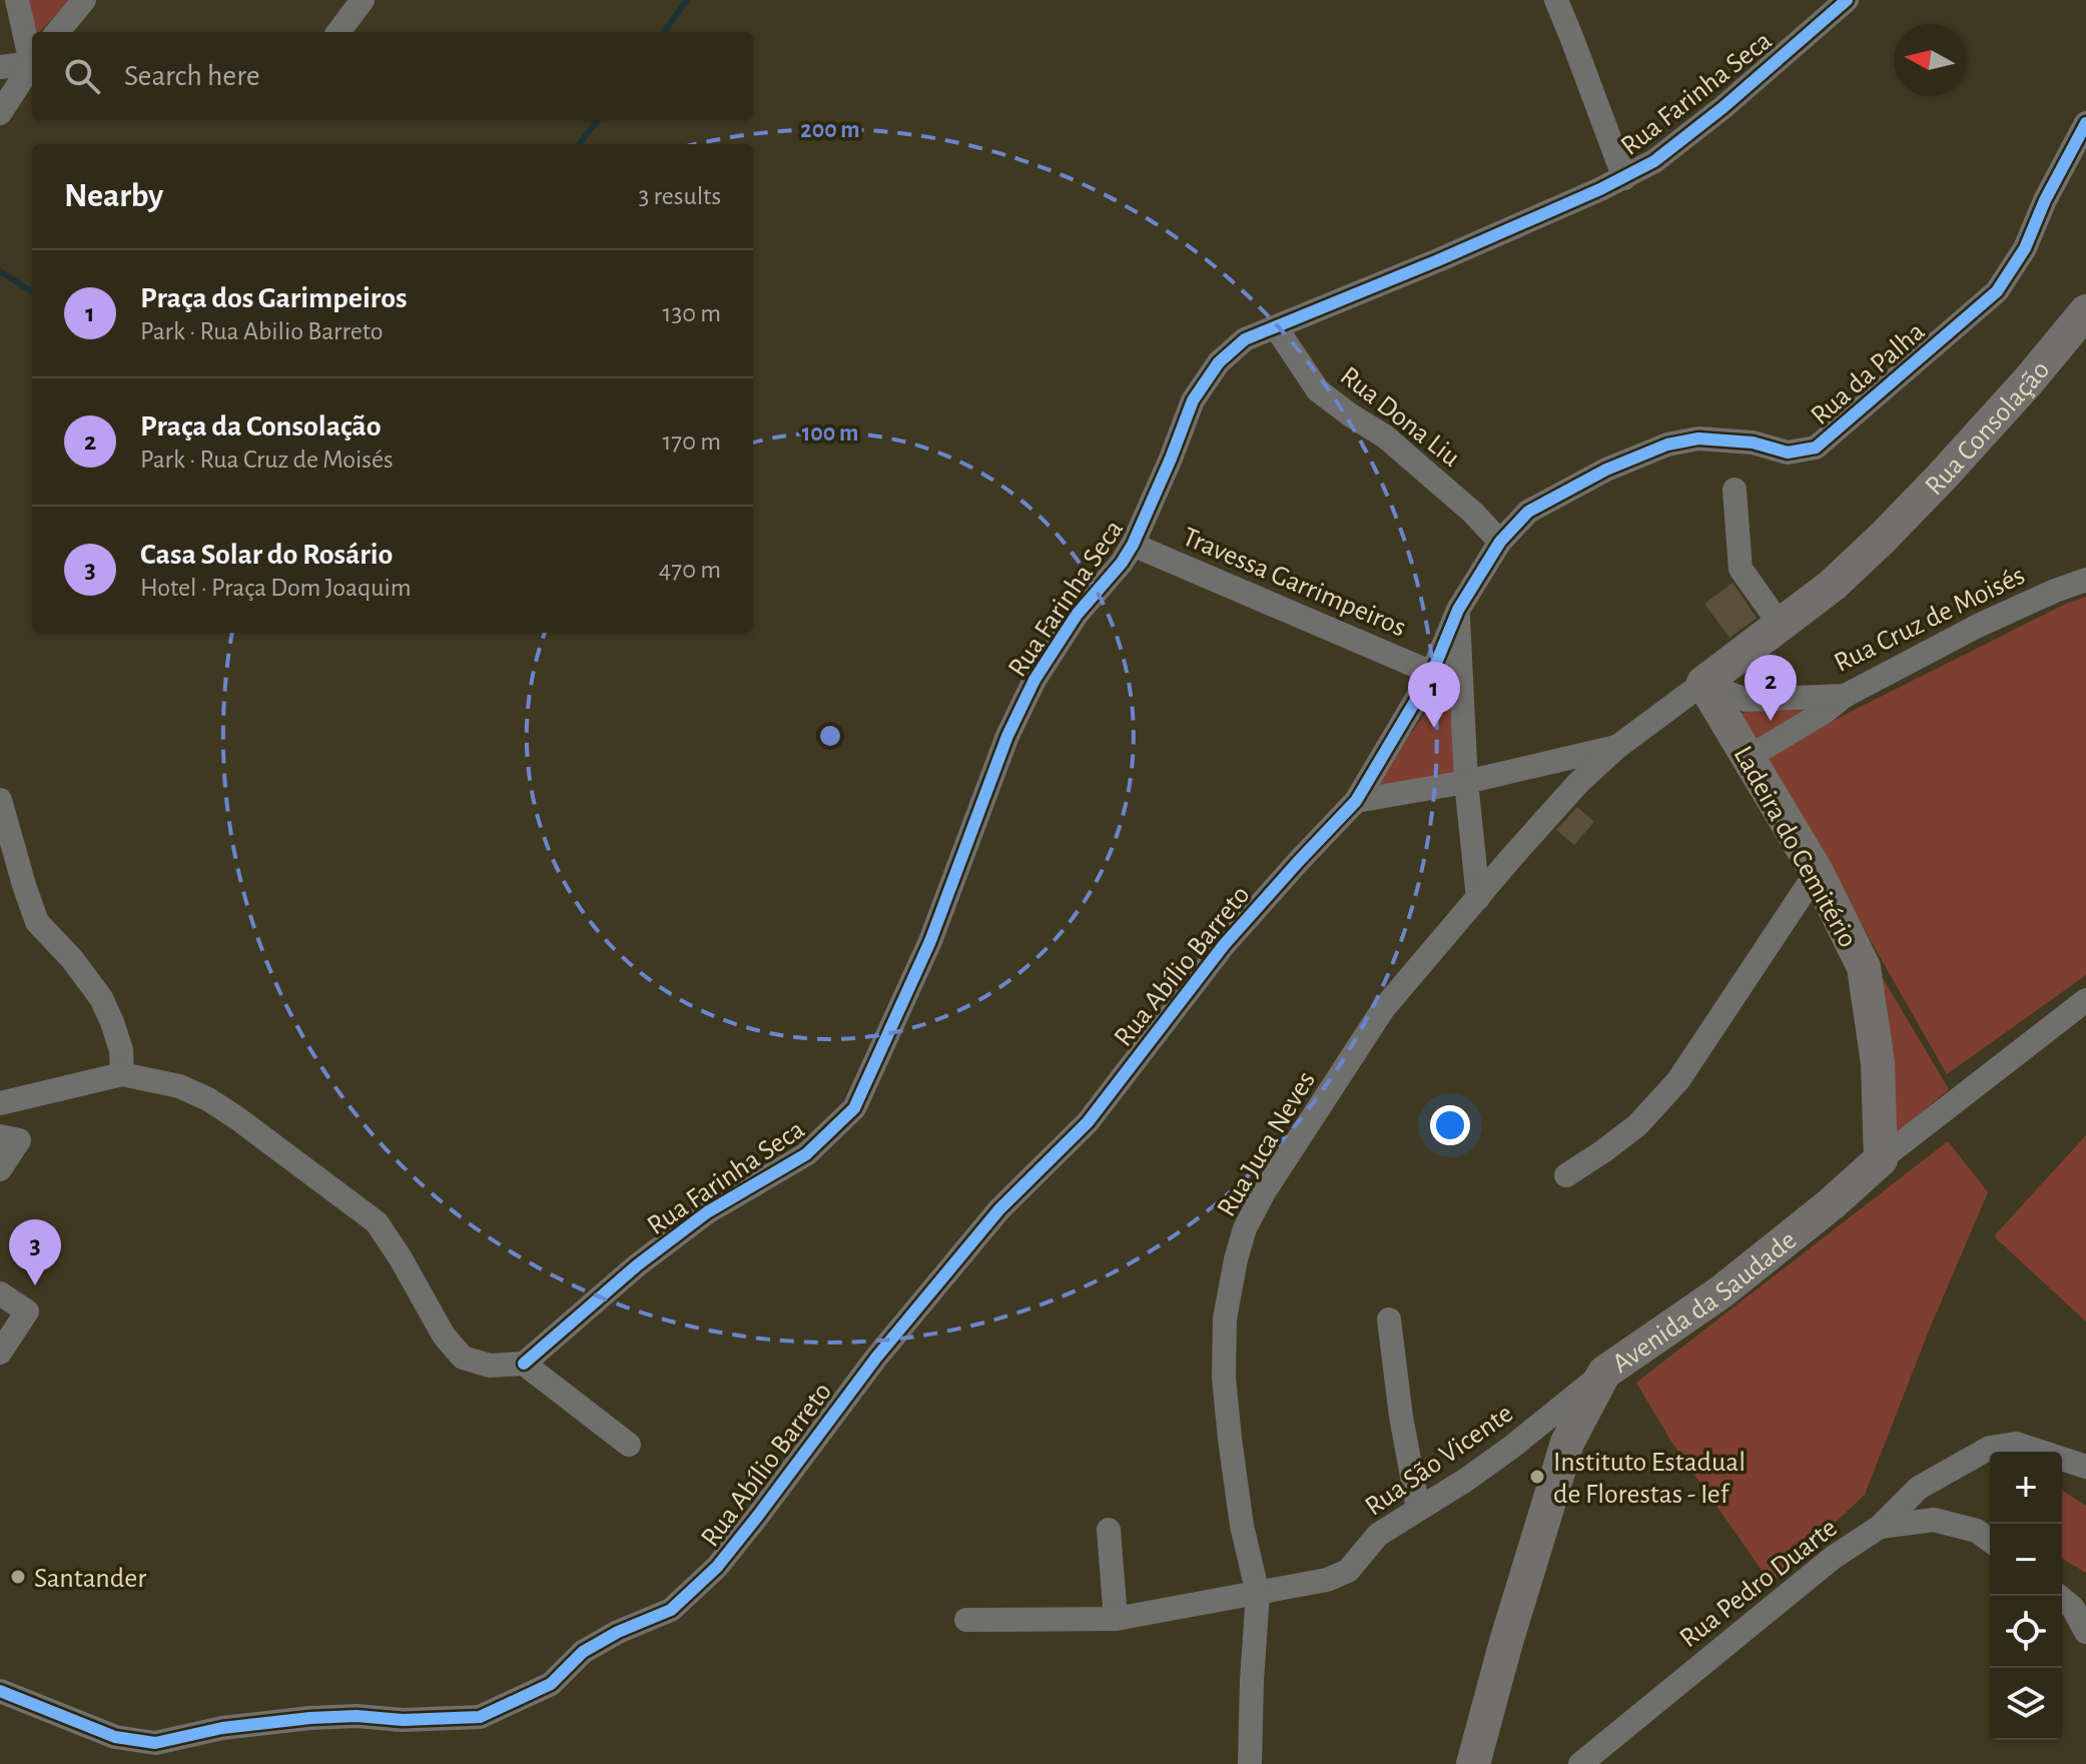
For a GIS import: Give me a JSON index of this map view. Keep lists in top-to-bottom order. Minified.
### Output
{"streets":{"street":["Rua Farinha Seca","Rua da Palha","Rua Dona Liu","Rua Consolação","Travessa Garrimpeiros","Rua Cruz de Moisés","Ladeira do Cemitério","Rua Abílio Barreto","Rua Juca Neves","Avenida da Saudade","Rua São Vicente","Rua Pedro Duarte"]},"crossings":[["Rua Farinha Seca","Rua Dona Liu"],["Rua Farinha Seca","Travessa Garrimpeiros"],["Rua da Palha","Rua Dona Liu"],["Rua da Palha","Travessa Garrimpeiros"],["Rua da Palha","Rua Abílio Barreto"],["Rua Consolação","Rua Cruz de Moisés"],["Rua Consolação","Ladeira do Cemitério"],["Rua Consolação","Rua Juca Neves"],["Travessa Garrimpeiros","Rua Abílio Barreto"],["Rua Cruz de Moisés","Ladeira do Cemitério"],["Rua Cruz de Moisés","Rua Juca Neves"],["Ladeira do Cemitério","Rua Juca Neves"],["Ladeira do Cemitério","Avenida da Saudade"],["Rua Juca Neves","Rua São Vicente"],["Avenida da Saudade","Rua São Vicente"]],"places":["Instituto Estadual de Florestas - Ief","Santander"],"north":"left","page":{"search":"Search here","heading":["Nearby","3 results"],"list":[{"mark":"1","name":"Praça dos Garimpeiros","note":"Park · Rua Abilio Barreto","value":"130 m"},{"mark":"2","name":"Praça da Consolação","note":"Park · Rua Cruz de Moisés","value":"170 m"},{"mark":"3","name":"Casa Solar do Rosário","note":"Hotel · Praça Dom Joaquim","value":"470 m"}],"pins":["2","1","3"],"map_buttons":["+","−"]},"rings":["200 m","100 m"]}
